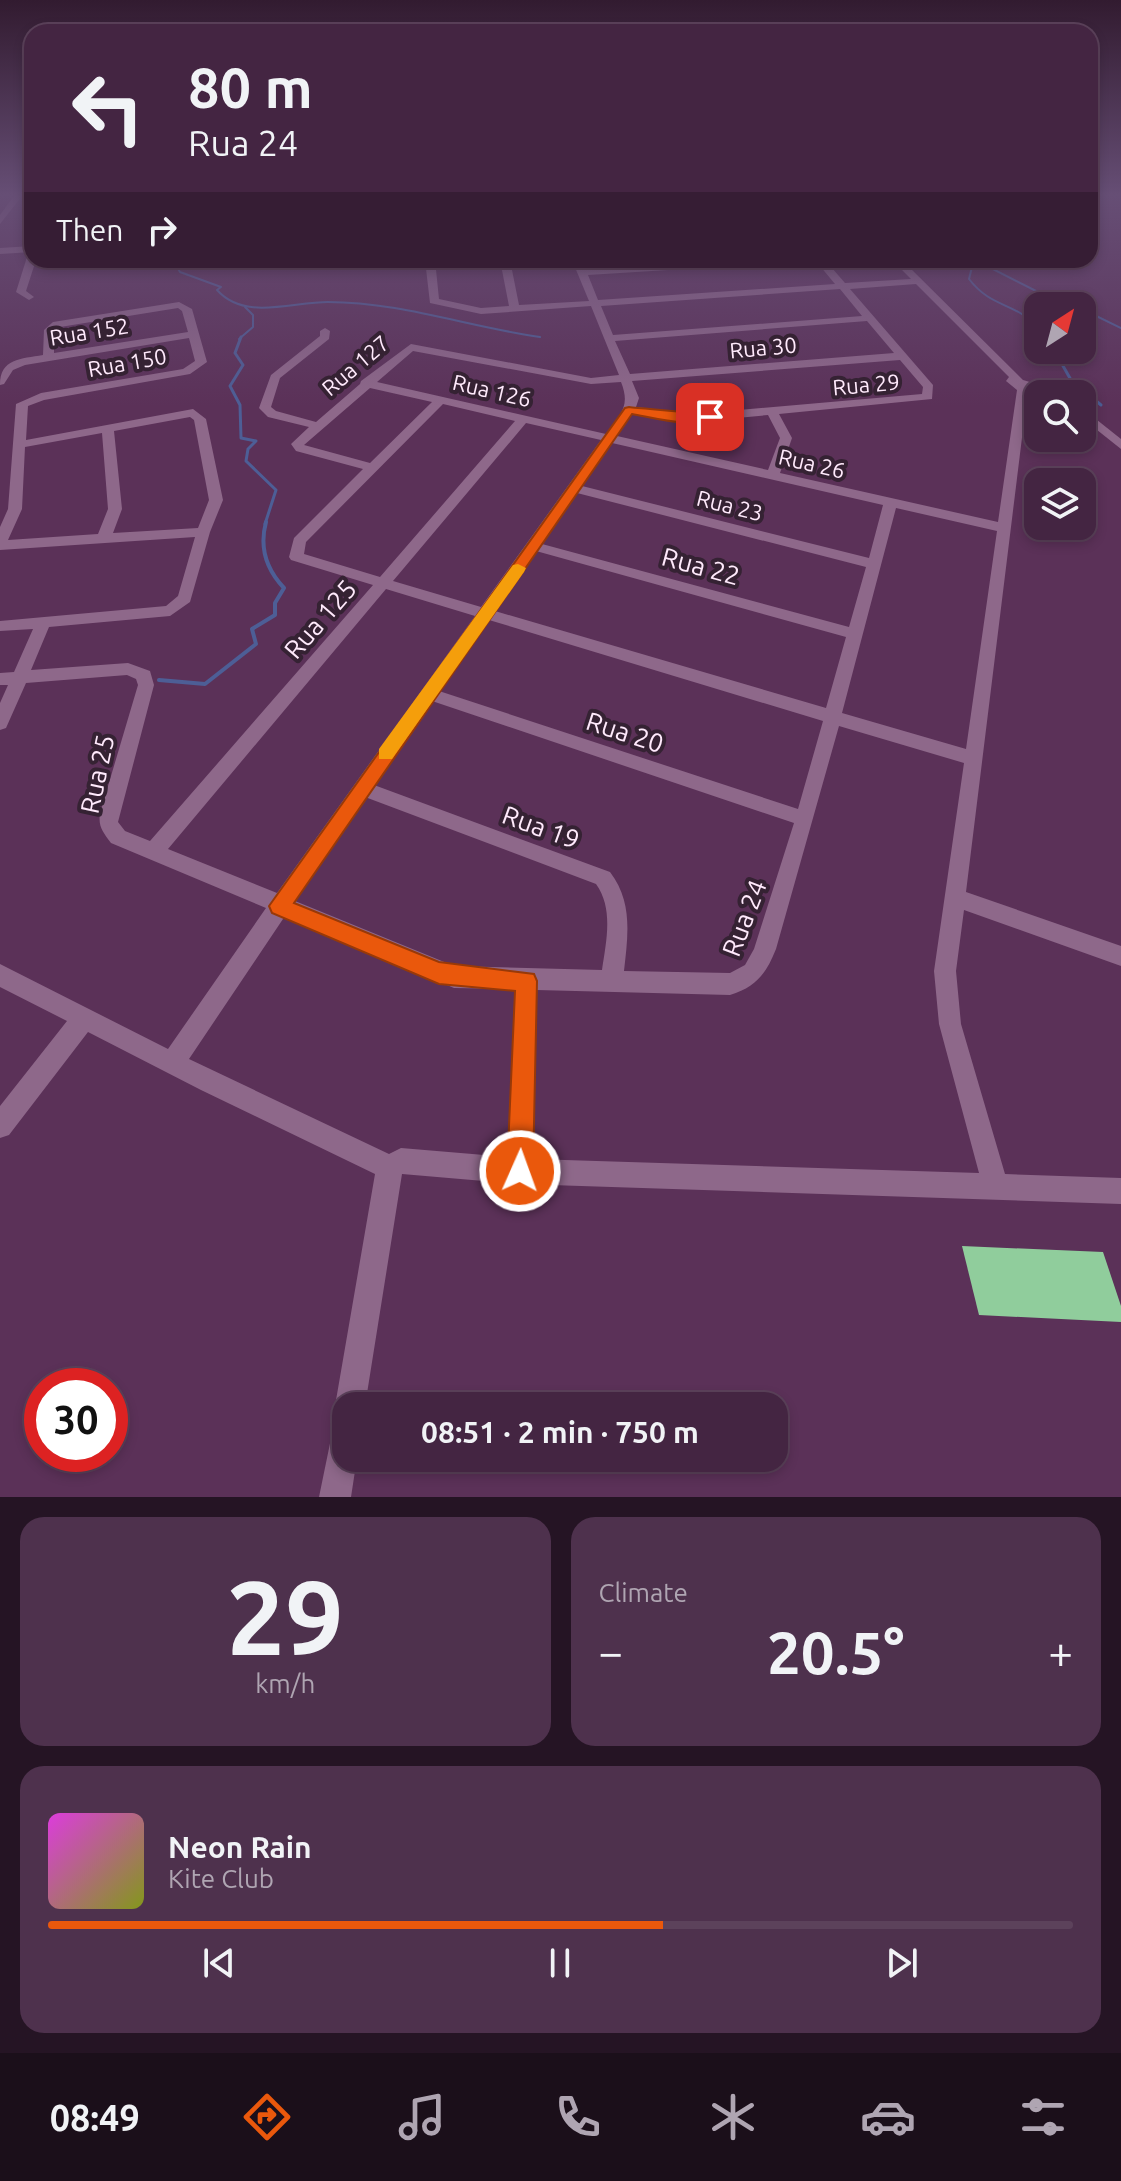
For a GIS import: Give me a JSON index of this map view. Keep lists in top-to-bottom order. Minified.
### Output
{"streets":{"street":["Rua 152","Rua 30","Rua 150","Rua 127","Rua 29","Rua 126","Rua 26","Rua 23","Rua 22","Rua 125","Rua 20","Rua 25","Rua 19","Rua 24"]},"crossings":[["Rua 152","Rua 150"],["Rua 30","Rua 127"],["Rua 30","Rua 29"],["Rua 127","Rua 126"],["Rua 126","Rua 26"],["Rua 126","Rua 125"],["Rua 26","Rua 24"],["Rua 23","Rua 24"],["Rua 22","Rua 24"],["Rua 125","Rua 25"],["Rua 20","Rua 24"],["Rua 25","Rua 24"],["Rua 19","Rua 24"]],"north":"top right","page":{"turn":["80 m","Rua 24"],"then":"Then","limit":"30","trip":"08:51 · 2 min · 750 m","tile":[["29","km/h"],"Climate"],"heat":["−","20.5°","+"],"song":["Neon Rain","Kite Club"],"tabs":"08:49"}}
